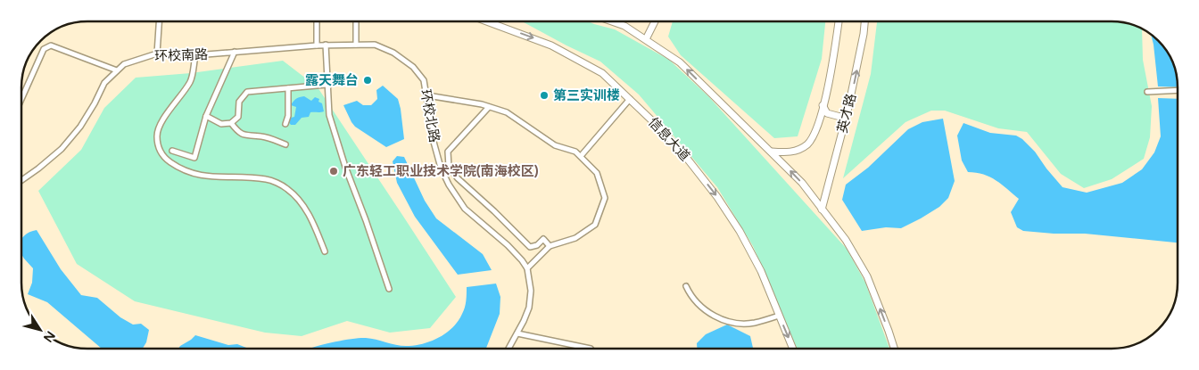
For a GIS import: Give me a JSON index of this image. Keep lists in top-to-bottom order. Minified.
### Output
{"streets":{"main road":["英才路","信息大道"],"street":["环校南路","环校北路"]},"crossings":[["环校南路","环校北路"]],"one_way":["信息大道"],"places":["露天舞台","第三实训楼","广东轻工职业技术学院(南海校区)"],"north":"bottom right"}
